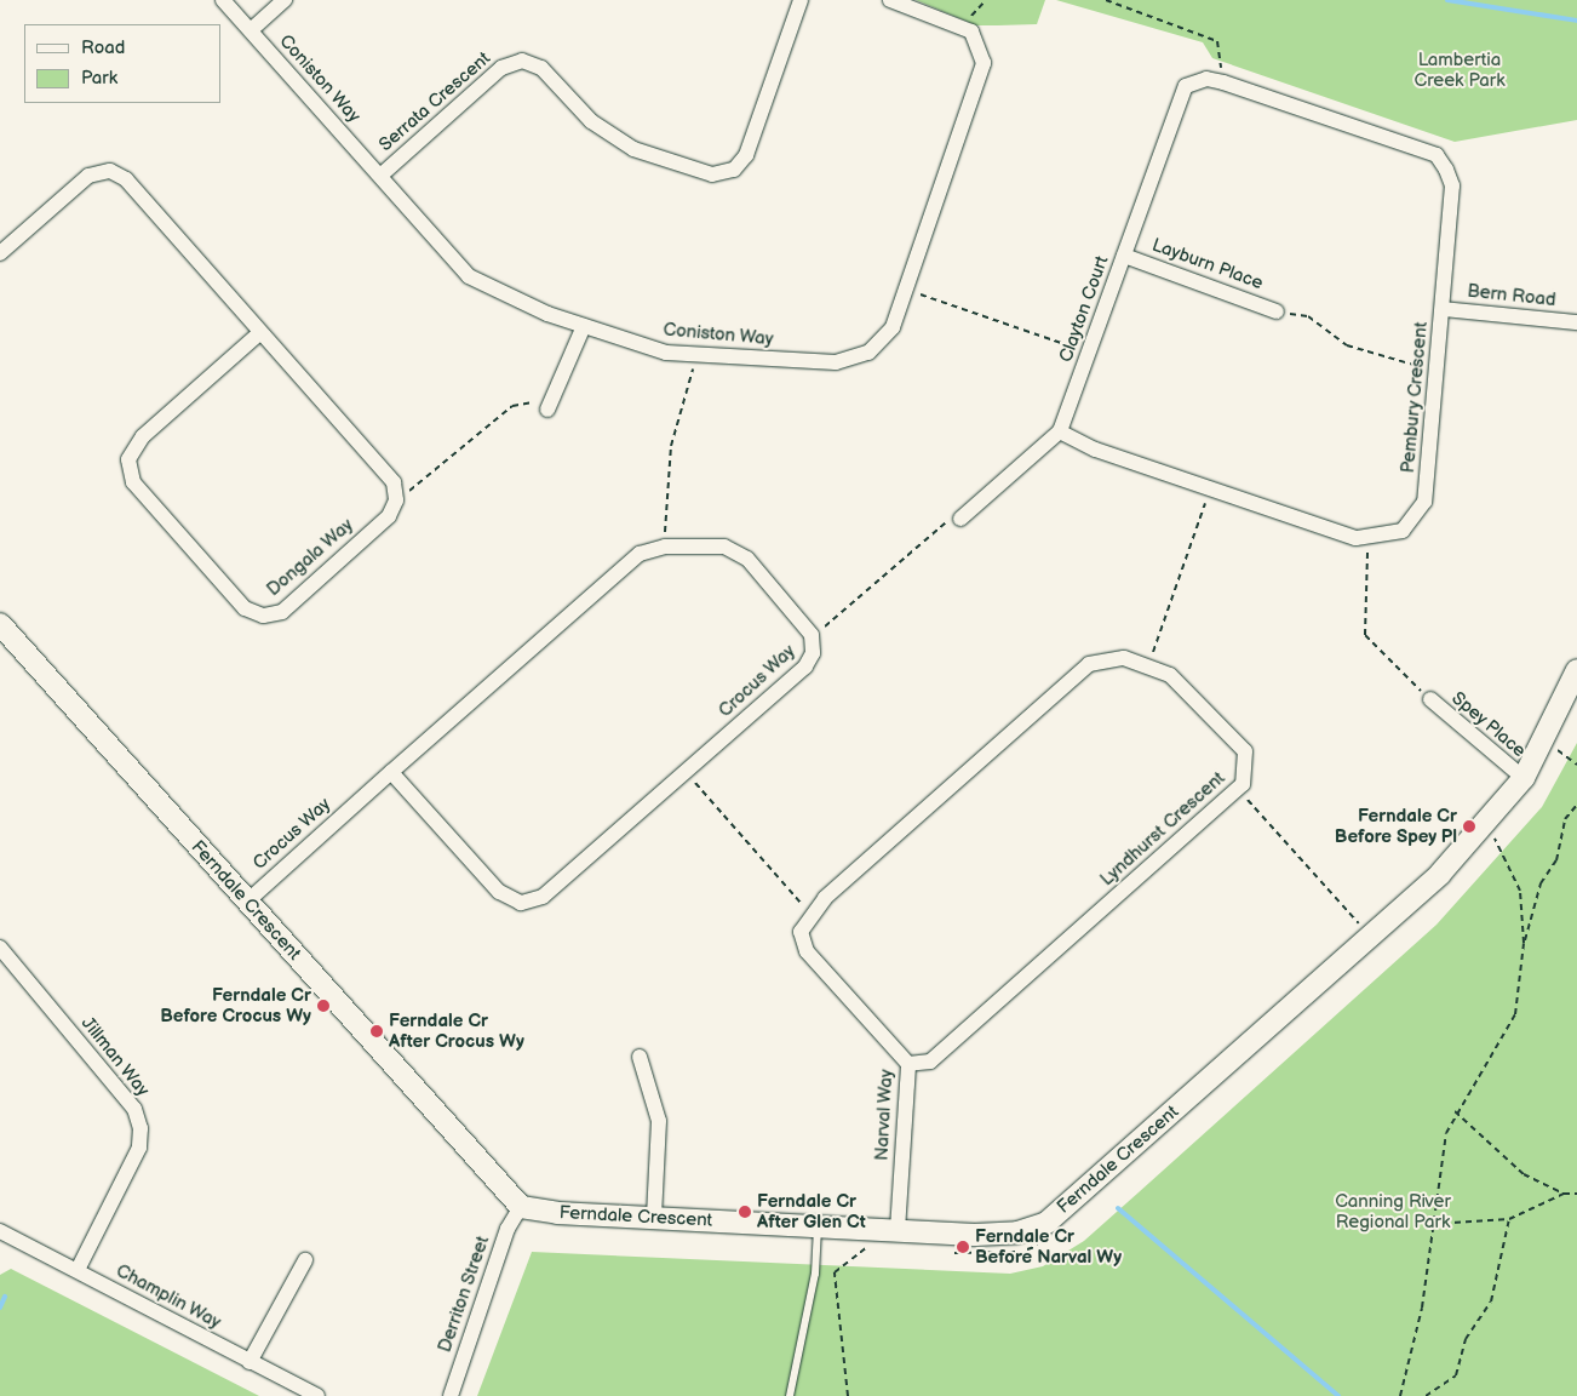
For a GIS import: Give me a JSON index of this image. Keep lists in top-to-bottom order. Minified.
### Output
{"streets":{"street":["Coniston Way","Serrata Crescent","Layburn Place","Bern Road","Clayton Court","Pembury Crescent","Dongala Way","Crocus Way","Spey Place","Lyndhurst Crescent","Ferndale Crescent","Jillman Way","Narval Way","Derriton Street","Champlin Way"]},"crossings":[["Coniston Way","Serrata Crescent"],["Layburn Place","Clayton Court"],["Bern Road","Pembury Crescent"],["Clayton Court","Pembury Crescent"],["Crocus Way","Ferndale Crescent"],["Spey Place","Ferndale Crescent"],["Lyndhurst Crescent","Narval Way"],["Ferndale Crescent","Narval Way"],["Ferndale Crescent","Derriton Street"],["Jillman Way","Champlin Way"]],"parks":["Lambertia Creek Park","Canning River Regional Park"],"places":["Ferndale Cr Before Spey Pl","Ferndale Cr Before Crocus Wy","Ferndale Cr After Crocus Wy","Ferndale Cr After Glen Ct","Ferndale Cr Before Narval Wy"],"legend":["Road","Park"]}
